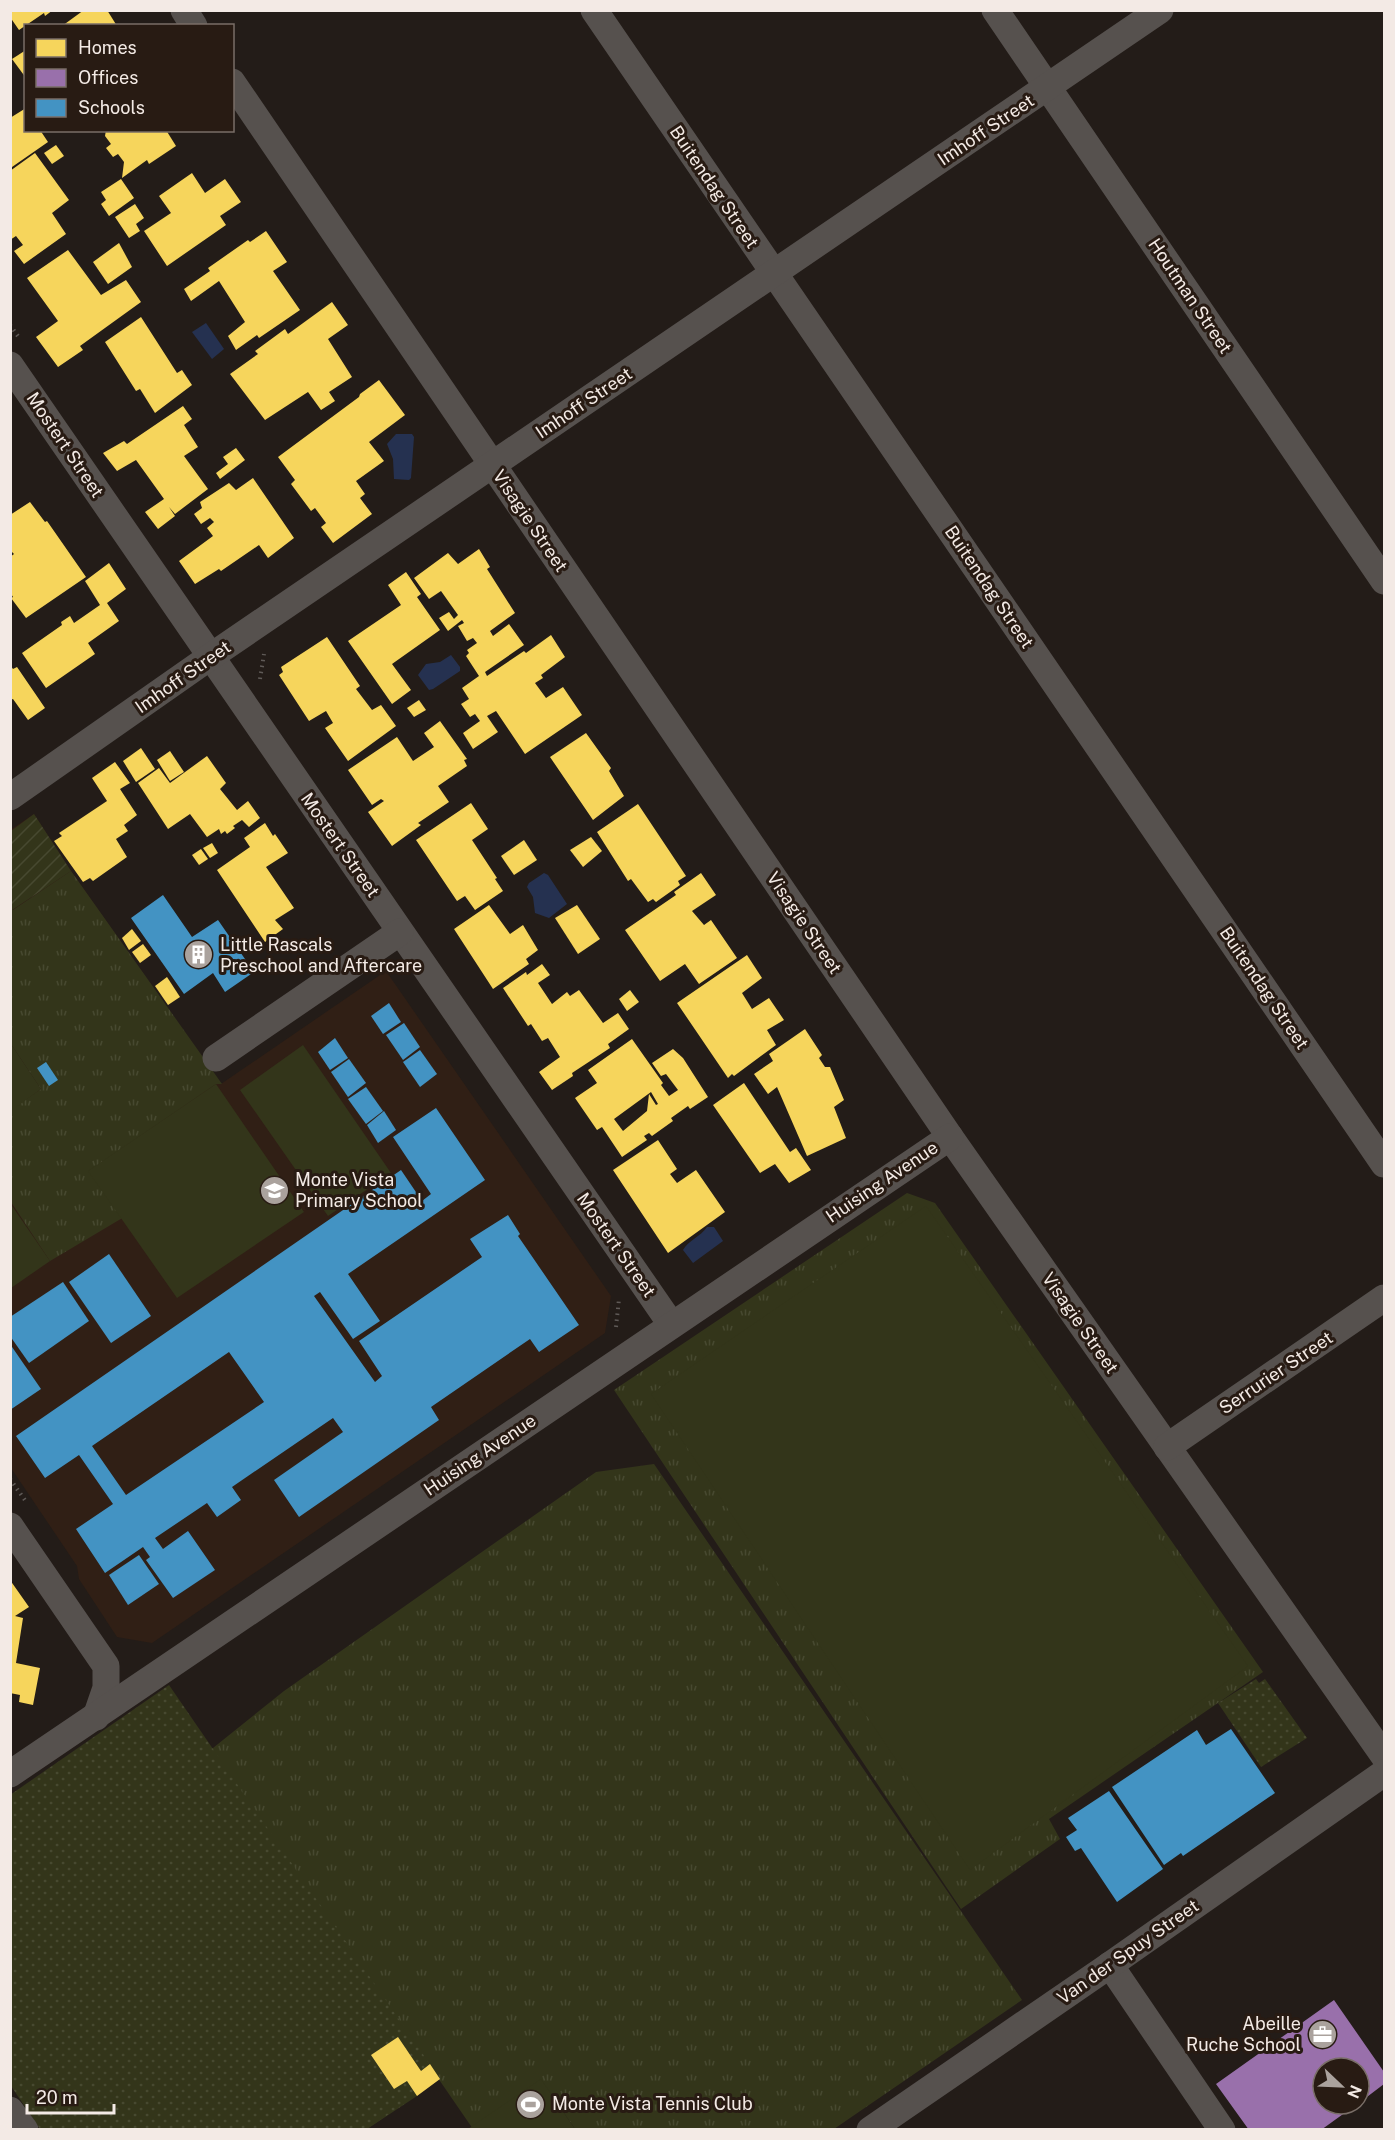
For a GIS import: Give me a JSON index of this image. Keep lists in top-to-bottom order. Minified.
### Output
{"streets":{"street":["Imhoff Street","Buitendag Street","Houtman Street","Mostert Street","Visagie Street","Huising Avenue","Serrurier Street","Van der Spuy Street"]},"crossings":[["Imhoff Street","Buitendag Street"],["Imhoff Street","Houtman Street"],["Imhoff Street","Mostert Street"],["Imhoff Street","Visagie Street"],["Mostert Street","Huising Avenue"],["Visagie Street","Huising Avenue"],["Visagie Street","Serrurier Street"]],"places":{"building":["Little Rascals Preschool and Aftercare"],"school or university":["Monte Vista Primary School"],"office":["Abeille Ruche School"],"sports":["Monte Vista Tennis Club"]},"legend":["Homes","Offices","Schools"],"scale_bar":"20 m","north":"bottom right"}
